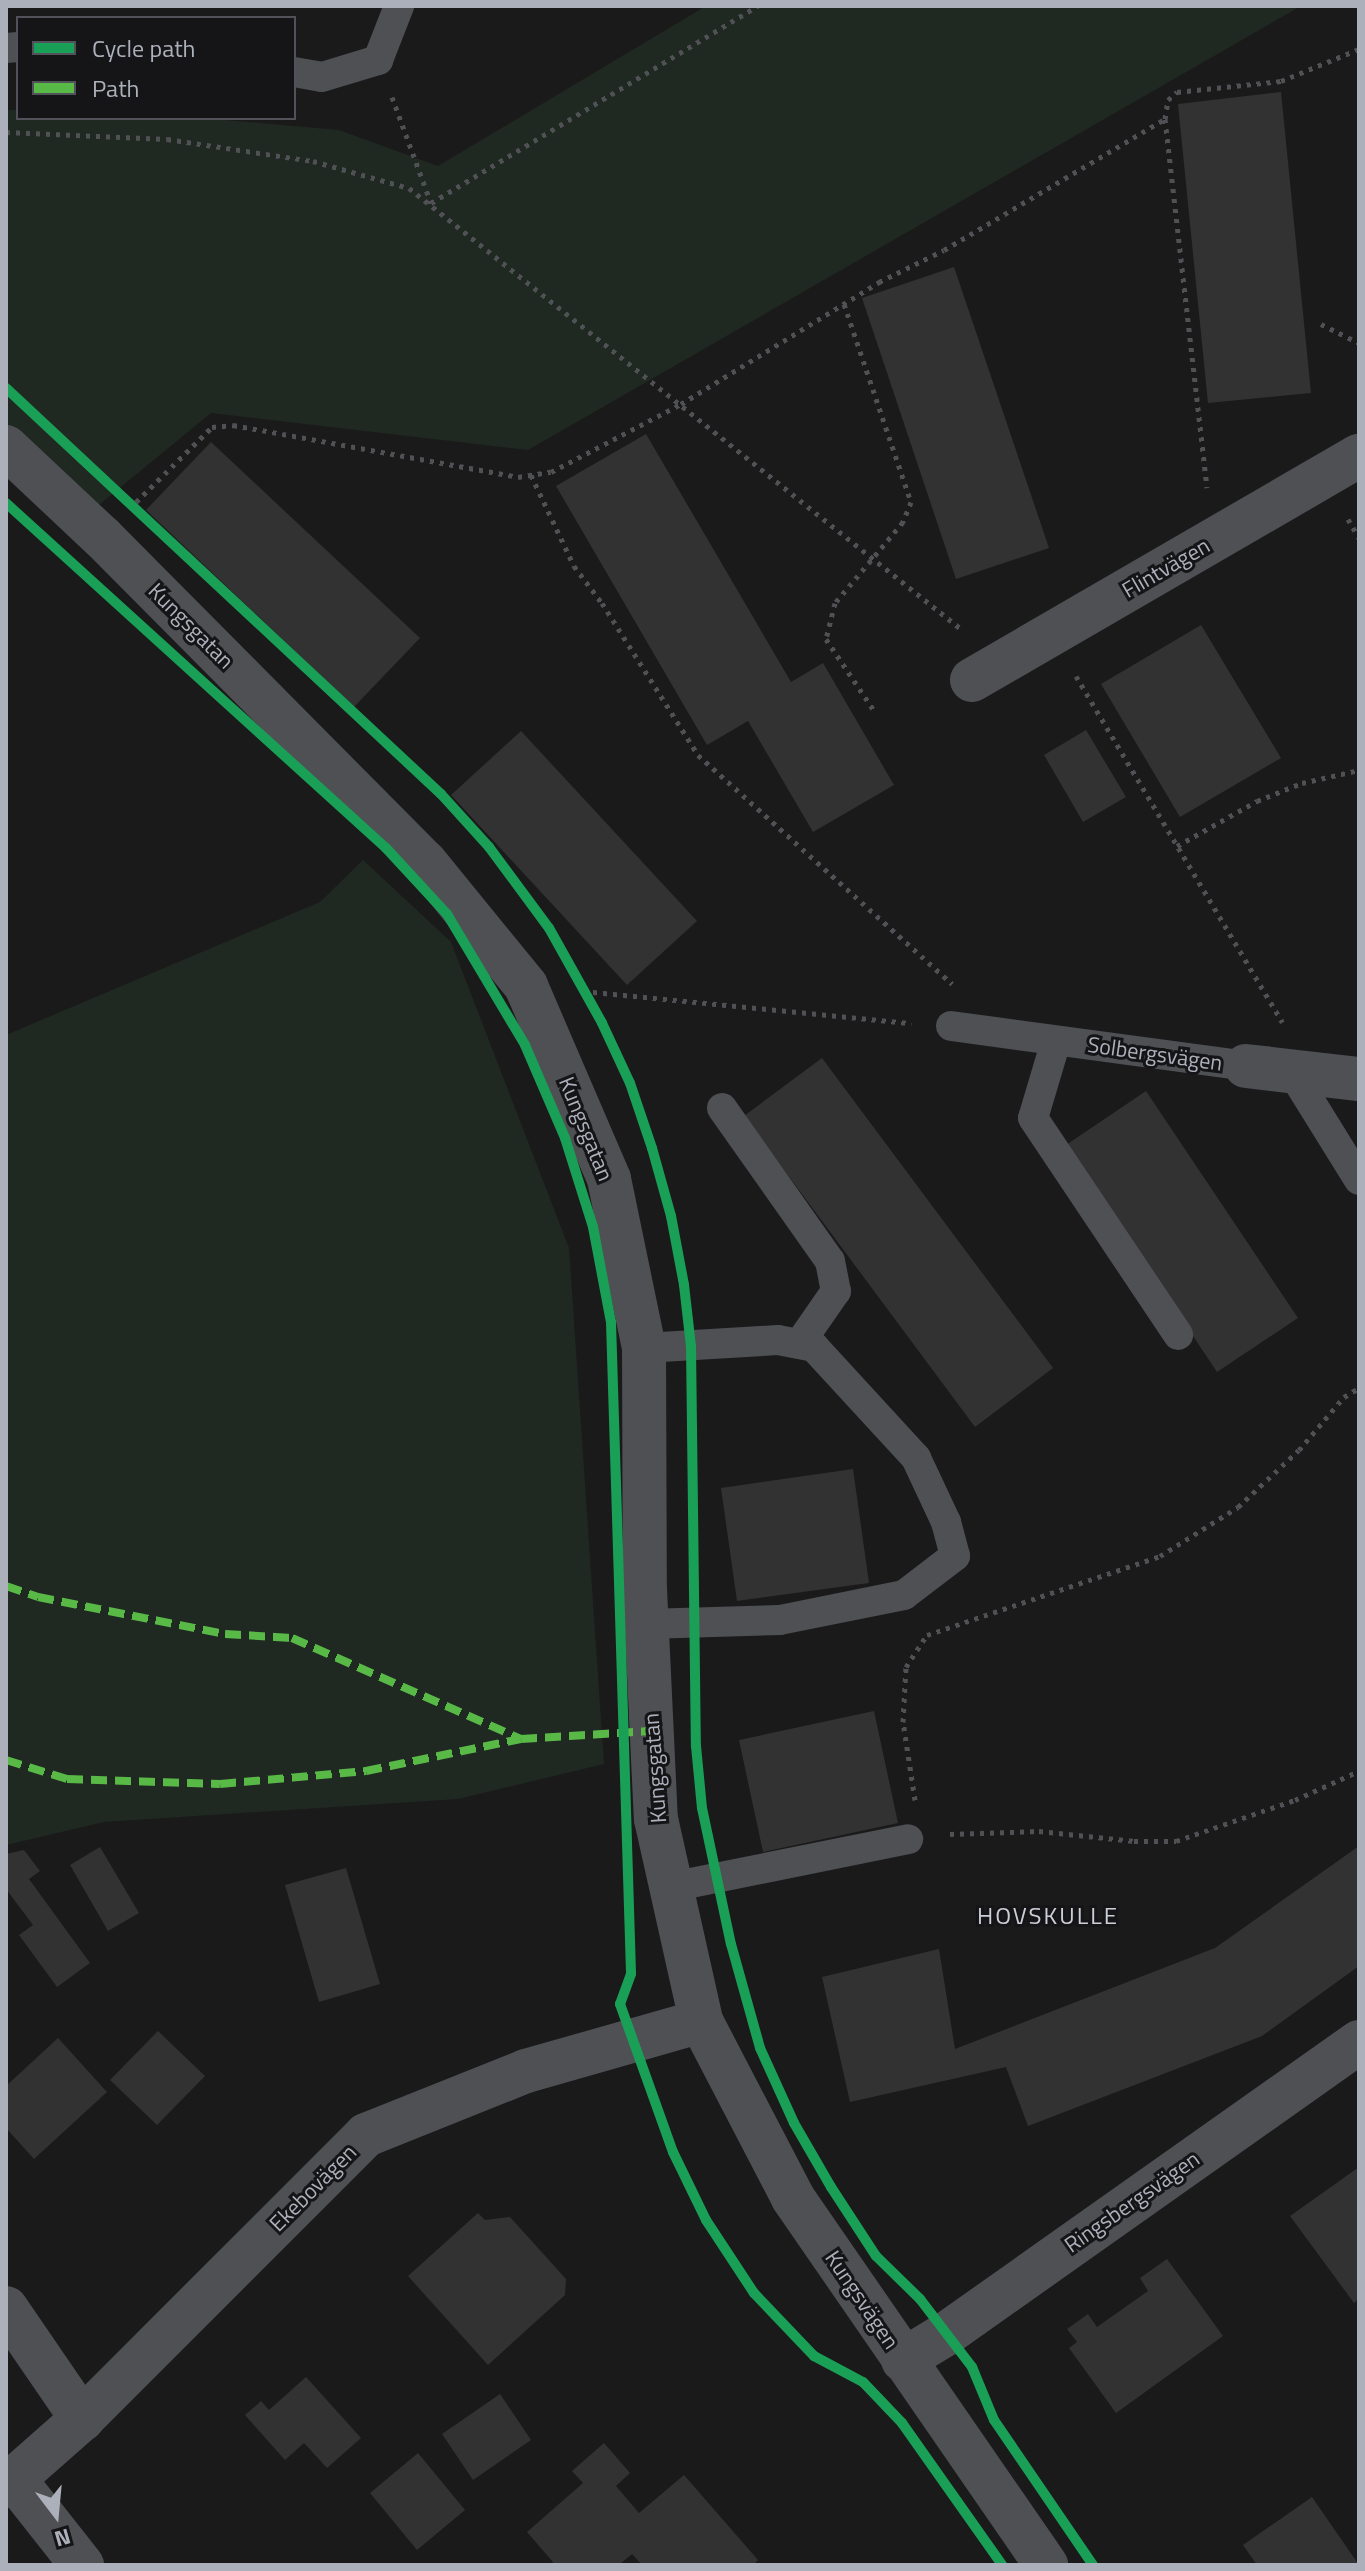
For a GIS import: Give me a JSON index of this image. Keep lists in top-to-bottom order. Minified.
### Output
{"streets":{"street":["Flintvägen","Kungsgatan","Solbergsvägen","Ekebovägen","Ringsbergsvägen","Kungsvägen"]},"crossings":[["Kungsgatan","Ekebovägen"],["Kungsgatan","Kungsvägen"],["Ekebovägen","Kungsvägen"],["Ringsbergsvägen","Kungsvägen"]],"districts":["HOVSKULLE"],"legend":["Cycle path","Path"],"north":"bottom"}
